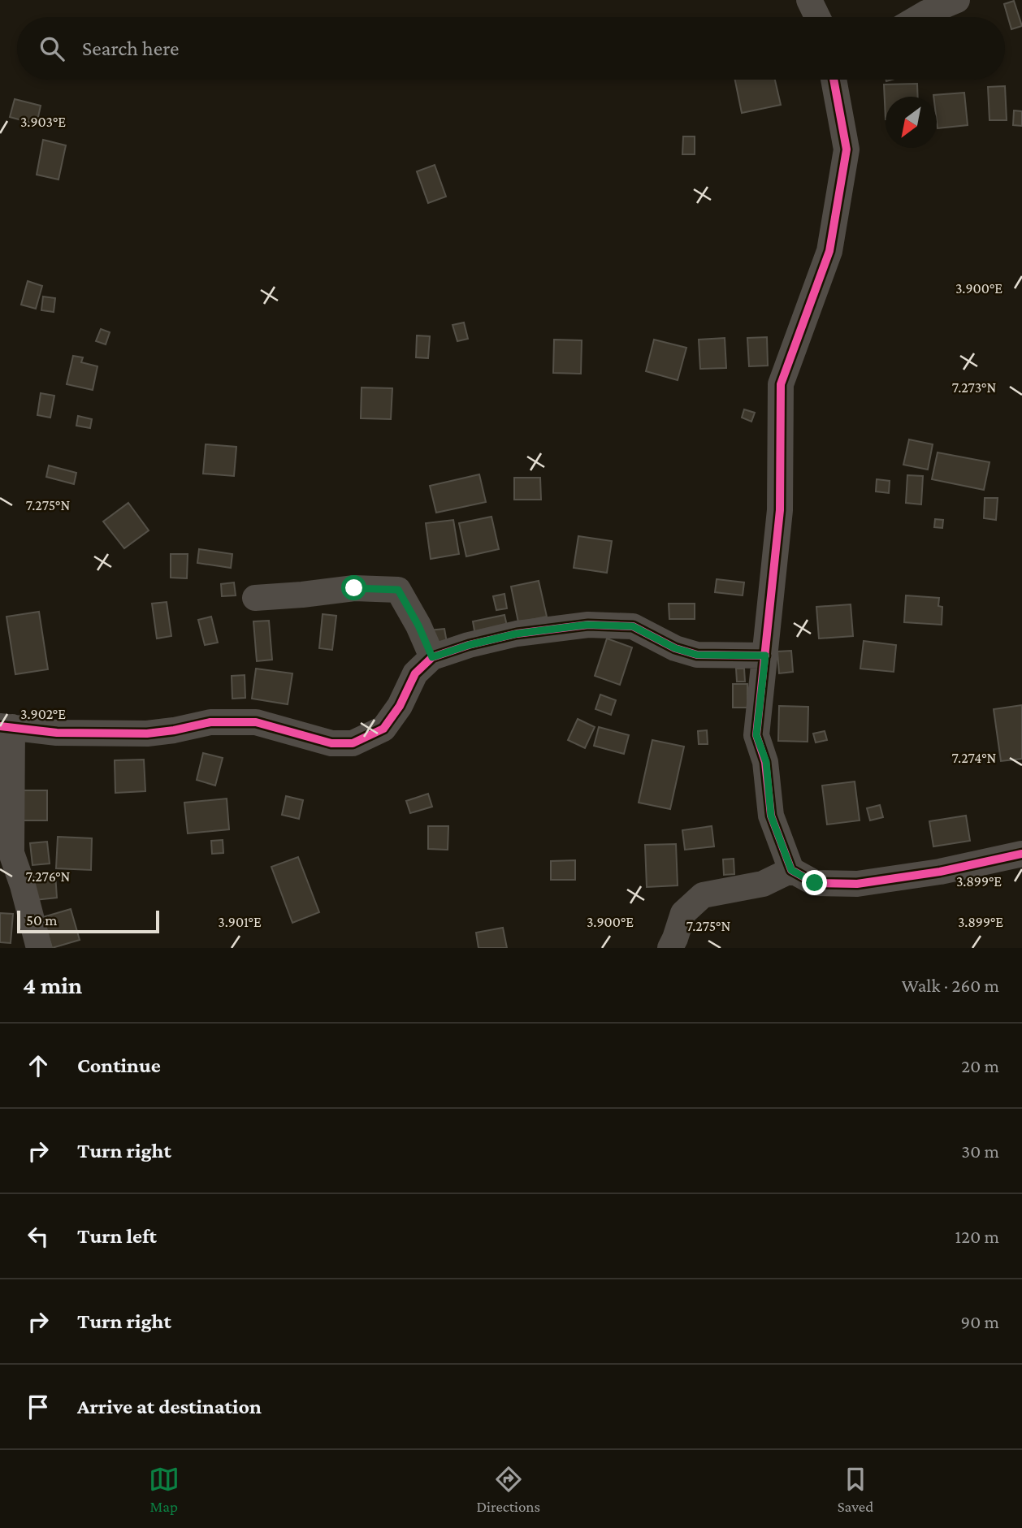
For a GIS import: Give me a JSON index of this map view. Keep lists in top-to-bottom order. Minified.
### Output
{"scale_bar":"50 m","north":"bottom left","page":{"search":"Search here","scale":"50 m","heading":["4 min","Walk · 260 m"],"list":[["Continue","20 m"],["Turn right","30 m"],["Turn left","120 m"],["Turn right","90 m"],"Arrive at destination"],"nav":["Map","Directions","Saved"]},"coordinates":["3.903°E","3.900°E","7.273°N","7.275°N","3.902°E","7.274°N","7.276°N","3.899°E","3.901°E"]}
